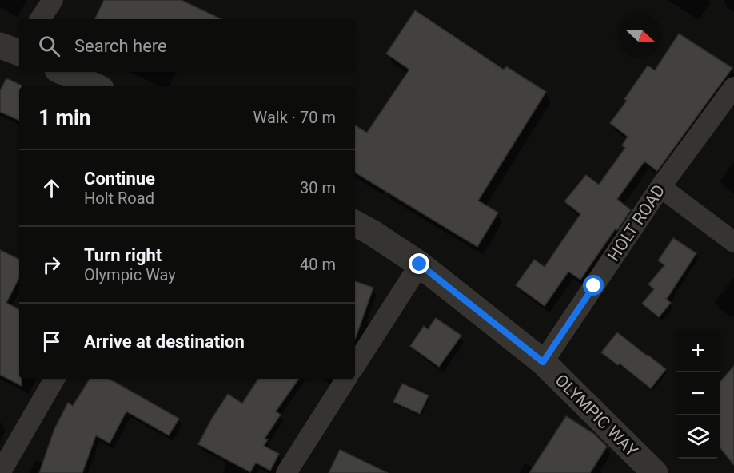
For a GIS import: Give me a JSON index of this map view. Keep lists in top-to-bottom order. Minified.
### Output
{"streets":{"street":["HOLT ROAD","OLYMPIC WAY"]},"crossings":[["HOLT ROAD","OLYMPIC WAY"]],"north":"right","page":{"search":"Search here","heading":["1 min","Walk · 70 m"],"list":[["Continue","Holt Road","30 m"],["Turn right","Olympic Way","40 m"],"Arrive at destination"],"map_buttons":["+","−"]}}
